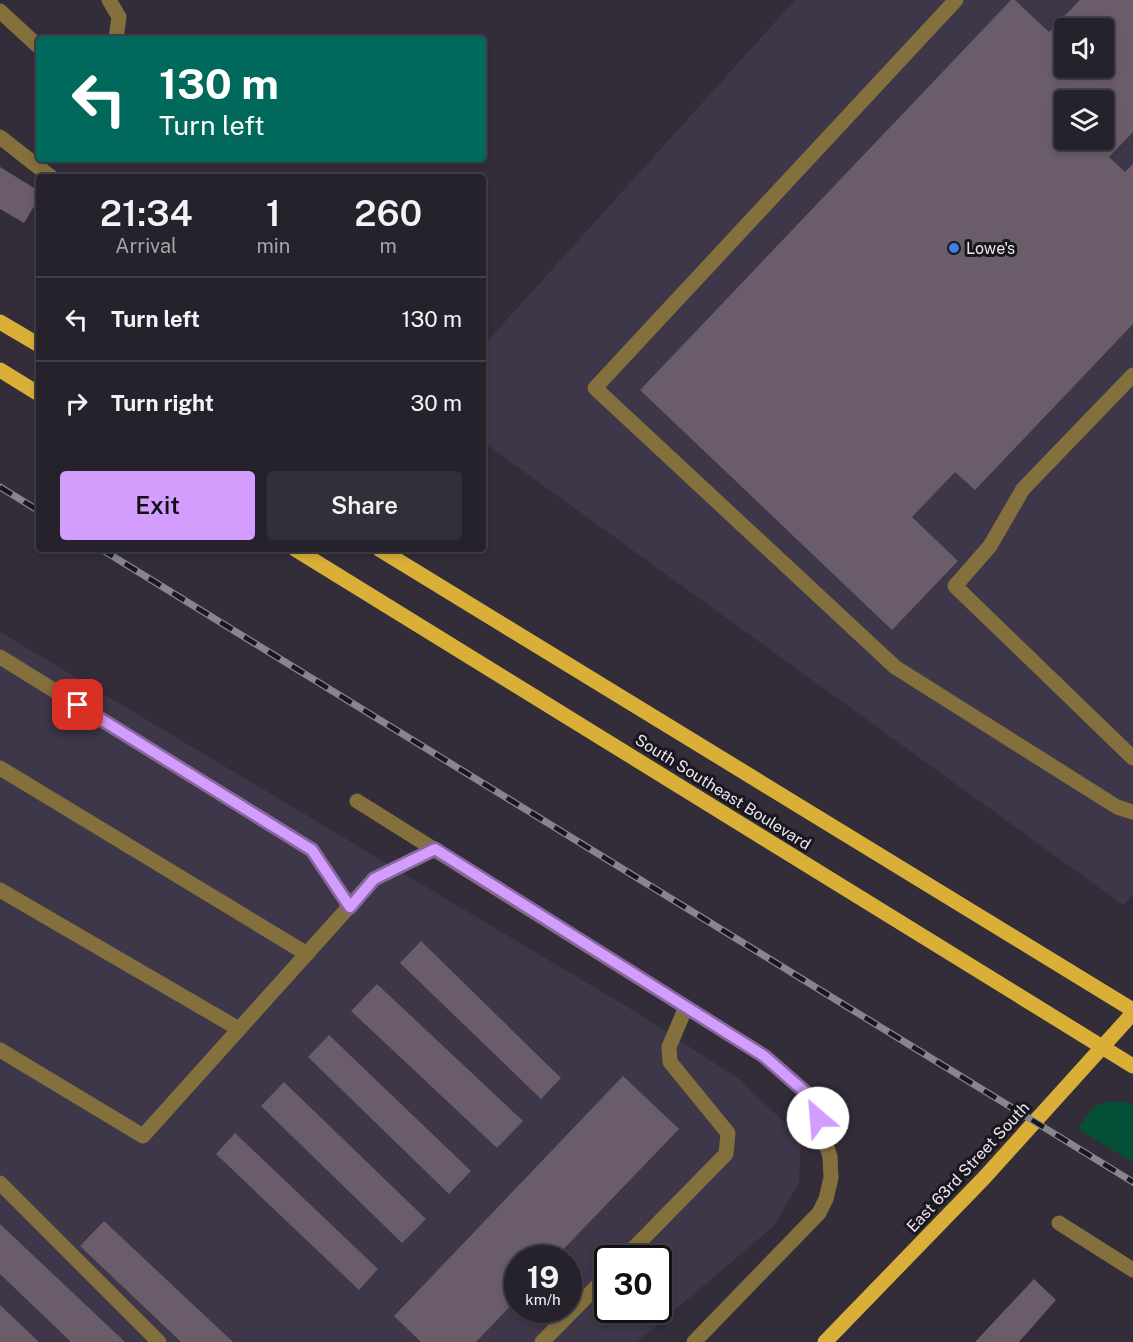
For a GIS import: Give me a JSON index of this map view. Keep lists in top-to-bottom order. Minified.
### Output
{"streets":{"main road":["South Southeast Boulevard","East 63rd Street South"]},"crossings":[["South Southeast Boulevard","East 63rd Street South"]],"places":["Lowe's"],"page":{"turn":["130 m","Turn left"],"eta":["21:34","Arrival","1","min","260","m"],"list":[{"name":"Turn left","value":"130 m"},{"name":"Turn right","value":"30 m"}],"buttons":["Exit","Share"],"speed":"19 km/h","limit":"30"}}
